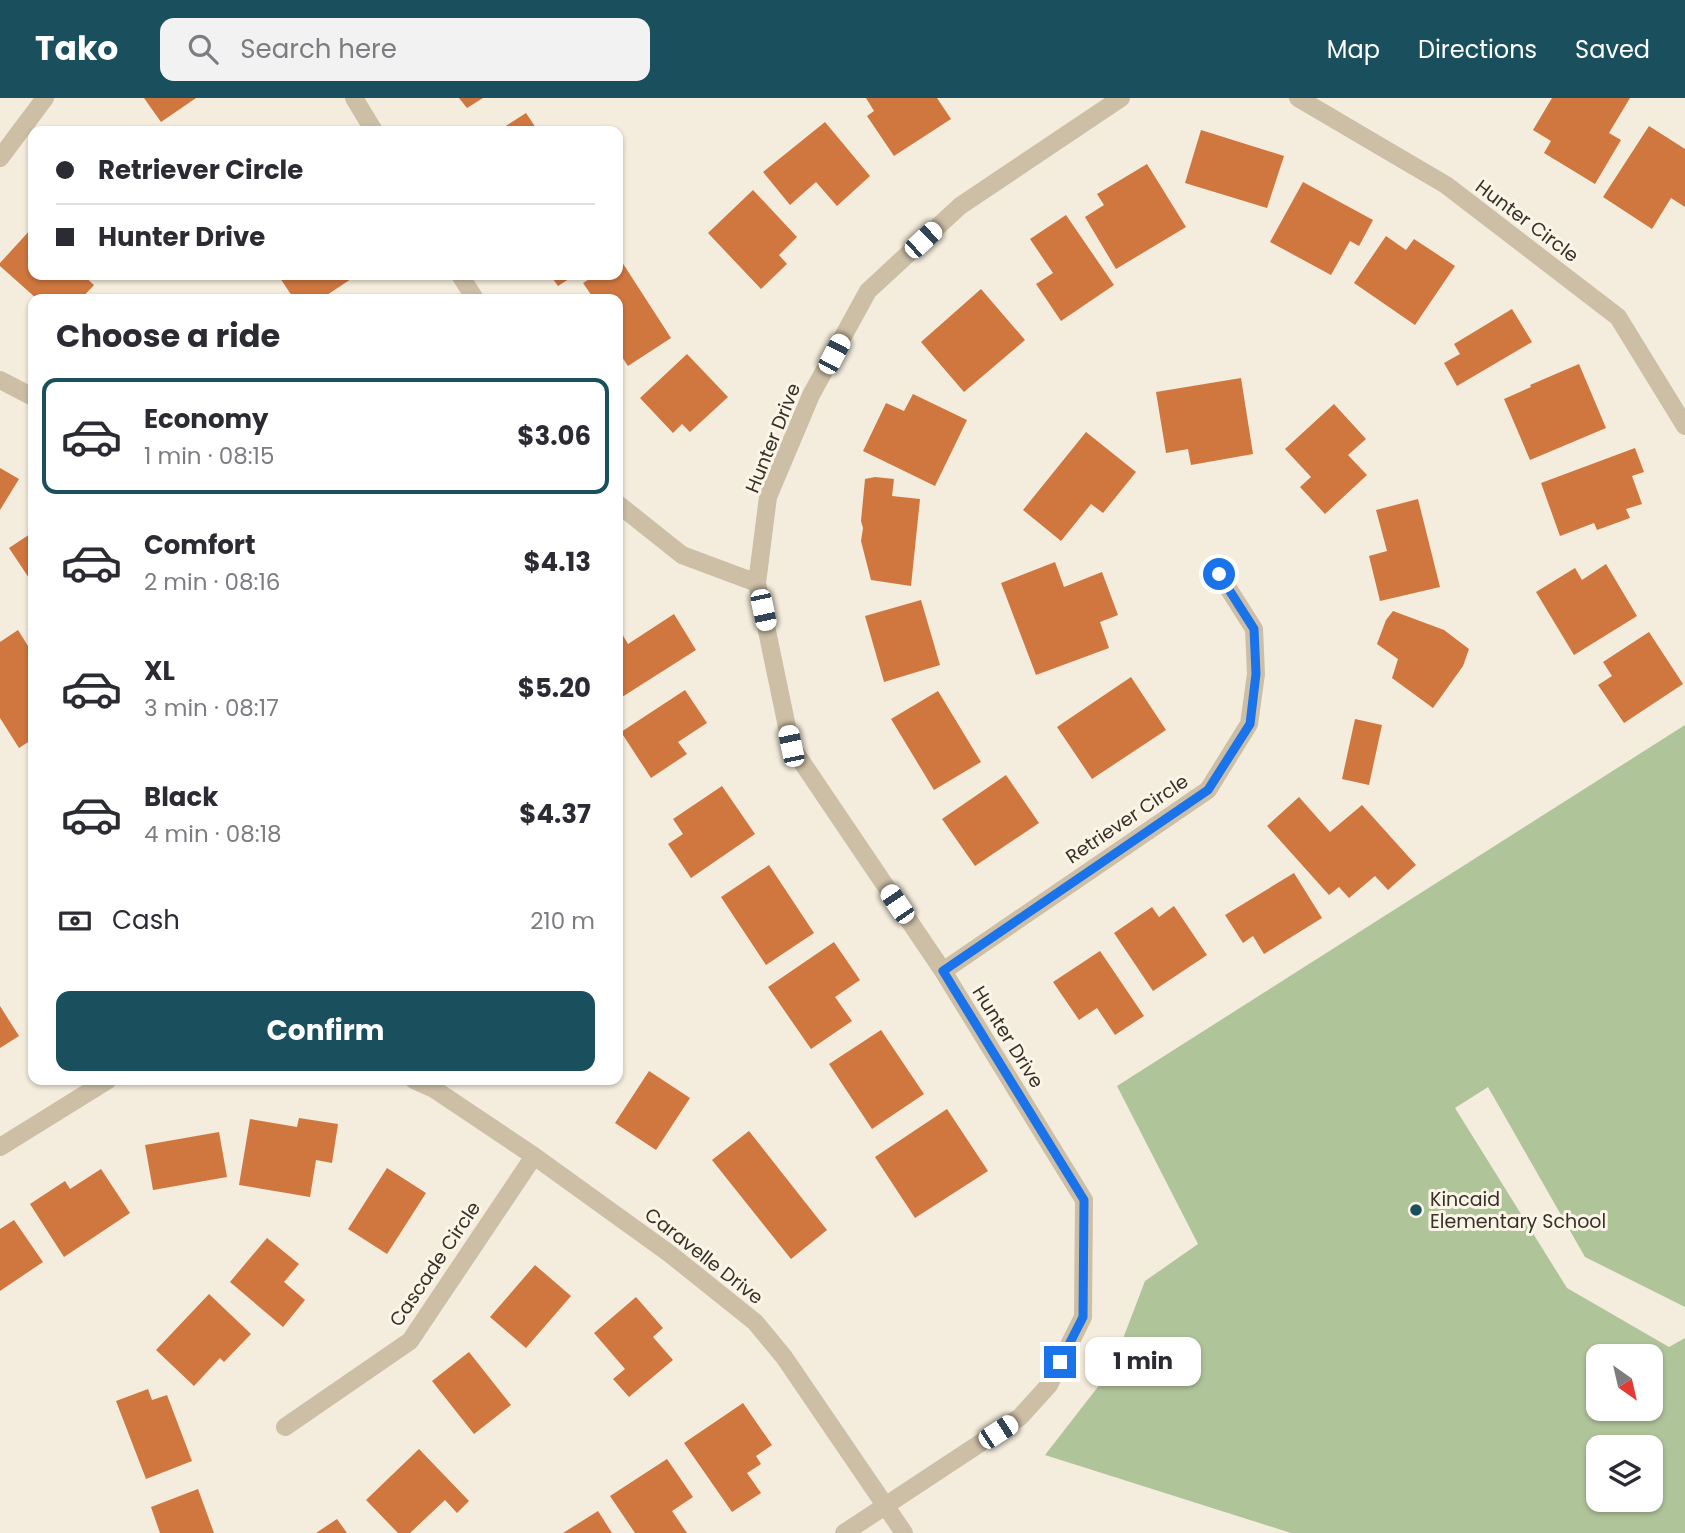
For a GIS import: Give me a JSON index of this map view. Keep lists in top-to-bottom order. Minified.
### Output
{"streets":{"street":["Hunter Circle","Hunter Drive","Retriever Circle","Caravelle Drive","Cascade Circle"]},"crossings":[["Hunter Drive","Retriever Circle"],["Hunter Drive","Caravelle Drive"],["Caravelle Drive","Cascade Circle"]],"places":["Kincaid Elementary School"],"north":"bottom right","page":{"header":"Tako","search":"Search here","nav":["Map","Directions","Saved"],"banner":["Retriever Circle","Hunter Drive"],"heading":"Choose a ride","list":[{"name":"Economy","note":"1 min · 08:15","value":"$3.06"},{"name":"Comfort","note":"2 min · 08:16","value":"$4.13"},{"name":"XL","note":"3 min · 08:17","value":"$5.20"},{"name":"Black","note":"4 min · 08:18","value":"$4.37"}],"pay":["Cash","210 m"],"buttons":"Confirm","bubble":"1 min"}}
